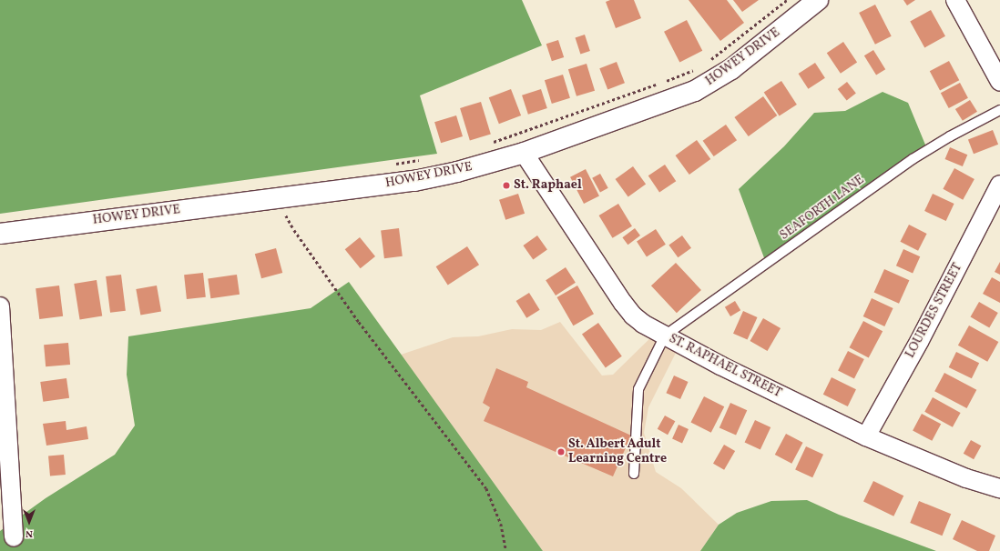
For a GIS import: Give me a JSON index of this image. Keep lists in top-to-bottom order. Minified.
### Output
{"streets":{"main road":["HOWEY DRIVE"],"street":["LOURDES STREET","ST. RAPHAEL STREET"],"lane":["SEAFORTH LANE"]},"crossings":[["HOWEY DRIVE","ST. RAPHAEL STREET"],["SEAFORTH LANE","ST. RAPHAEL STREET"],["LOURDES STREET","ST. RAPHAEL STREET"]],"places":["St. Raphael","St. Albert Adult Learning Centre"],"north":"bottom"}
